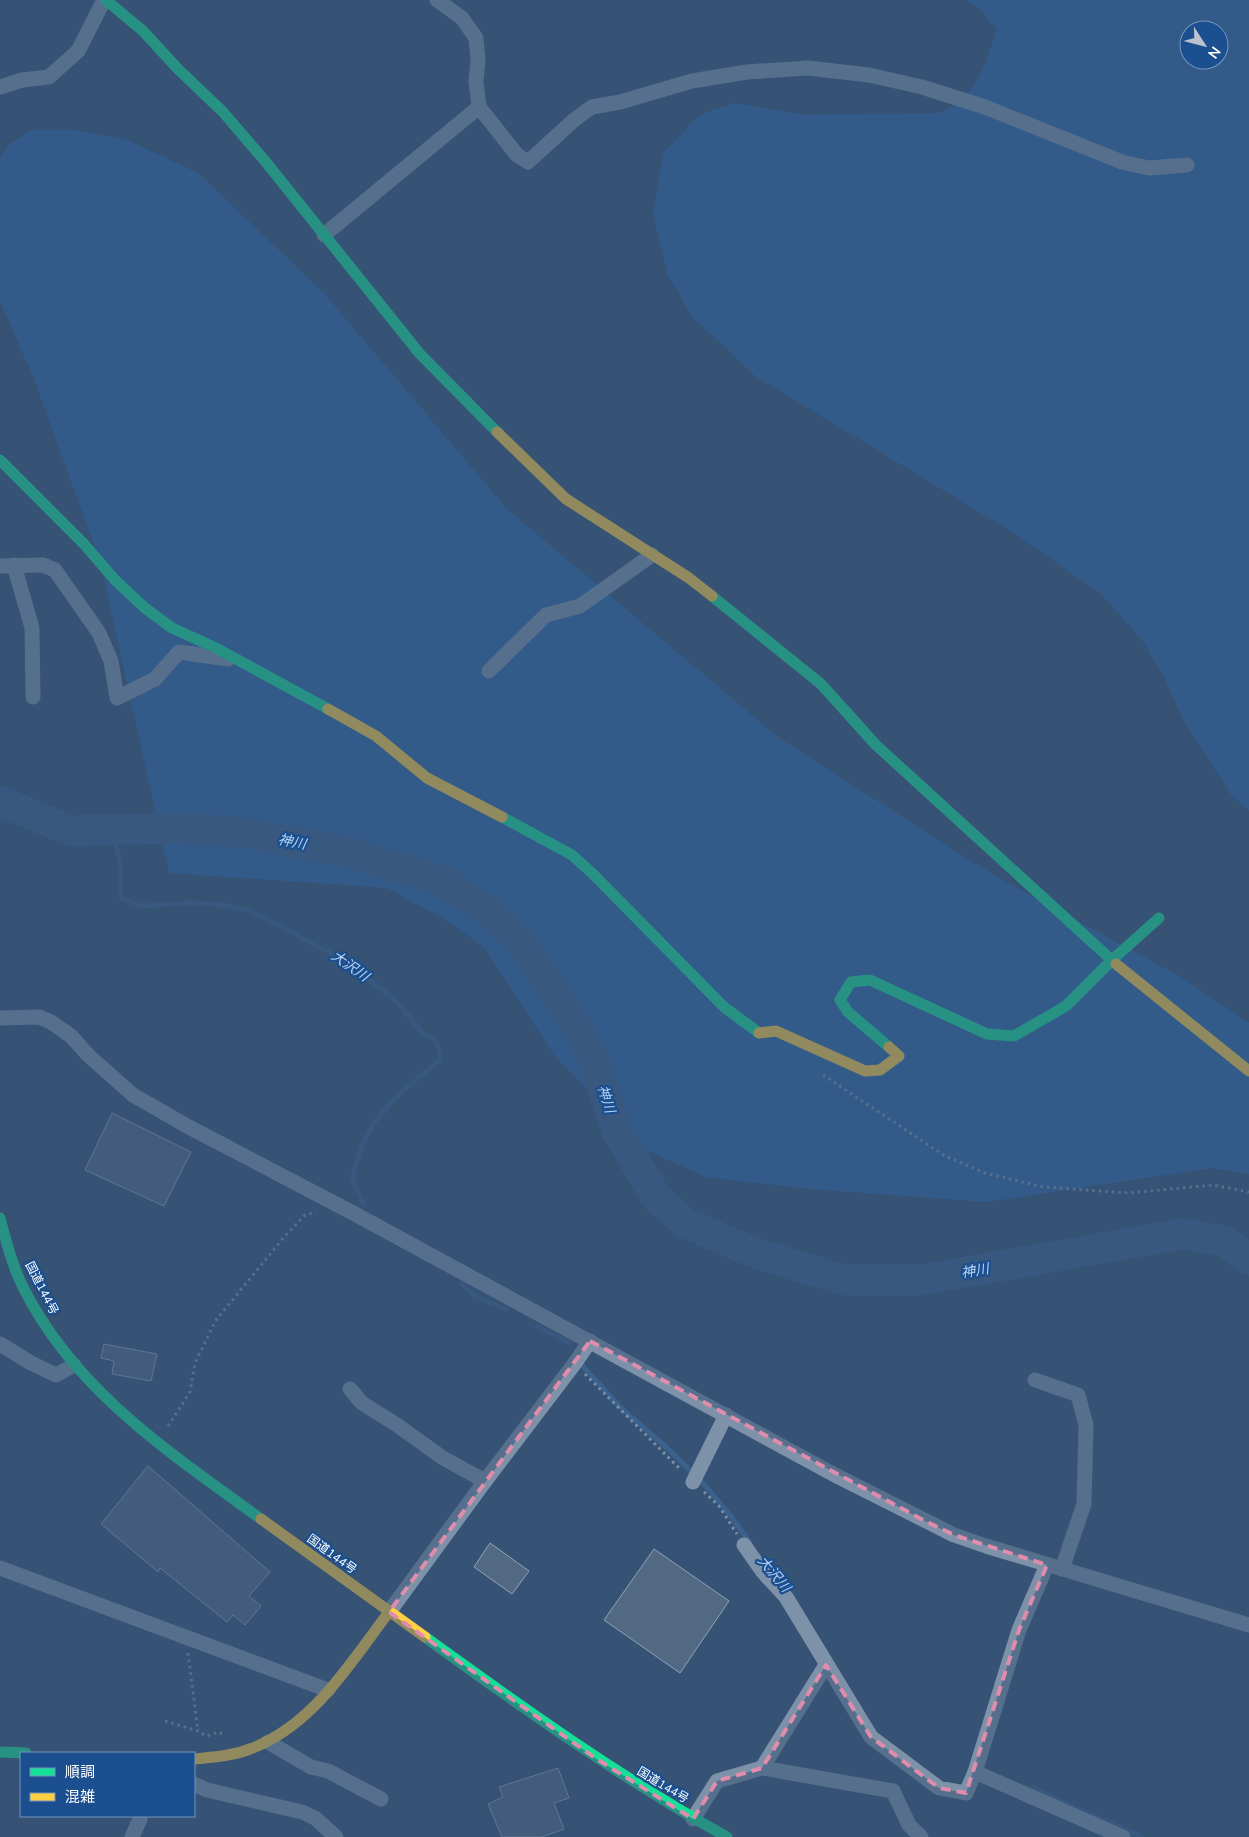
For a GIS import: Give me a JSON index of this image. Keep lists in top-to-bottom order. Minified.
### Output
{"streets":{"main road":["国道144号"]},"water":["神川","大沢川"],"legend":["順調","混雑"],"north":"bottom right"}
